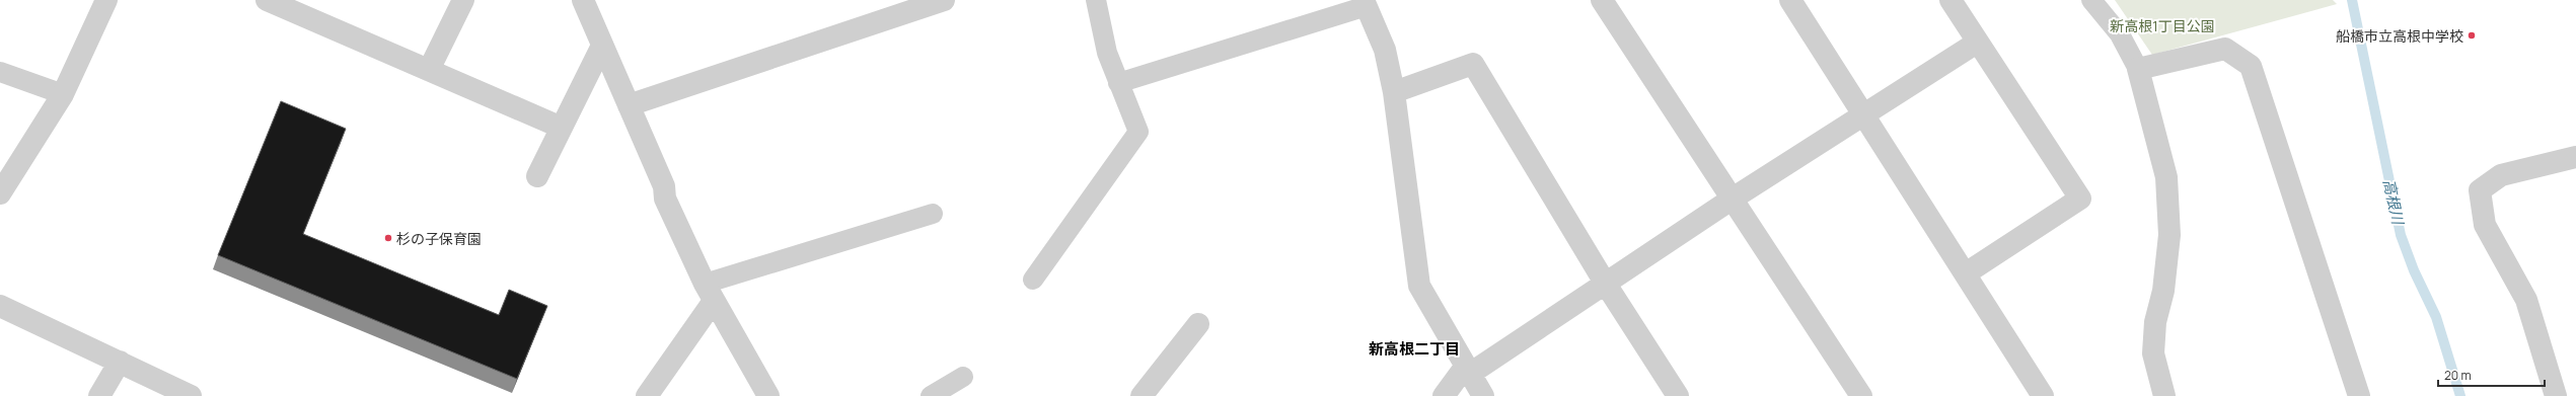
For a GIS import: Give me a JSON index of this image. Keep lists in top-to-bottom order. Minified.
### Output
{"districts":["新高根二丁目"],"water":["高根川"],"parks":["新高根1丁目公園"],"places":["船橋市立高根中学校","杉の子保育園"],"scale_bar":"20 m"}
